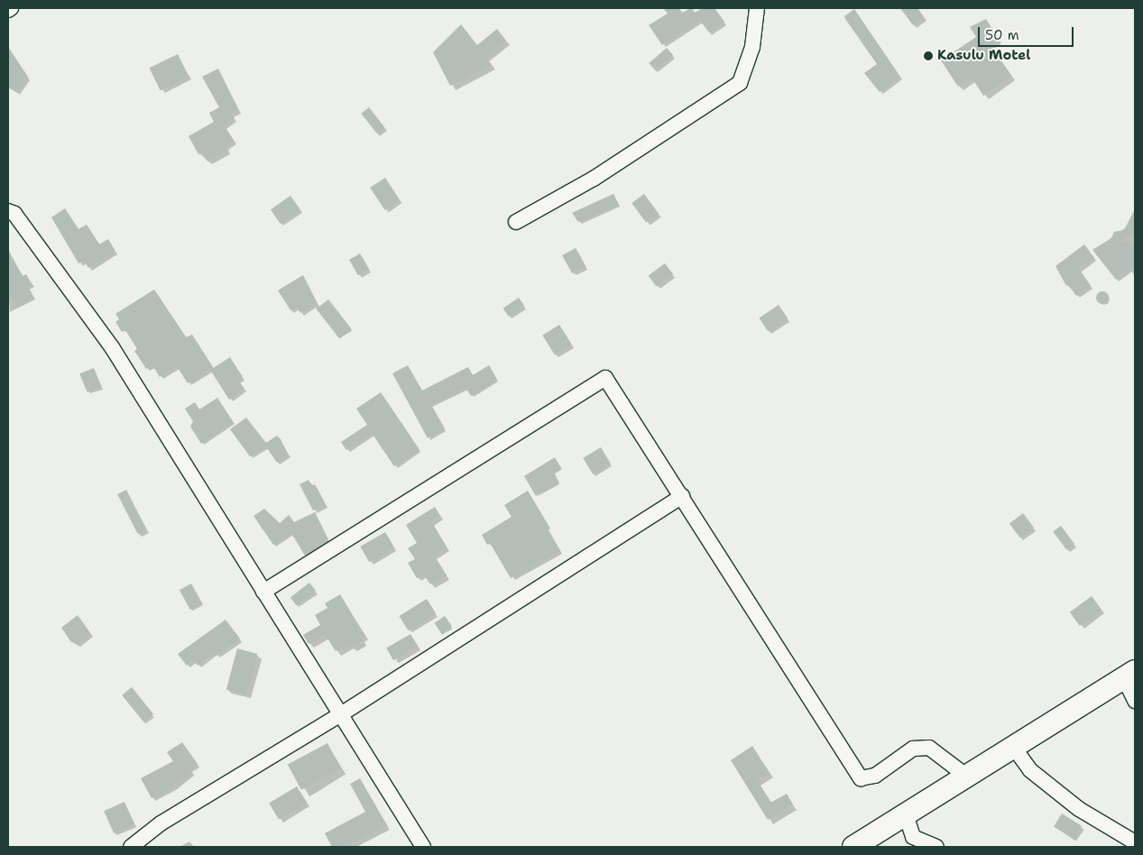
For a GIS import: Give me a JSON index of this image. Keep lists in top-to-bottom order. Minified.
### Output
{"places":["Kasulu Motel"],"scale_bar":"50 m"}
